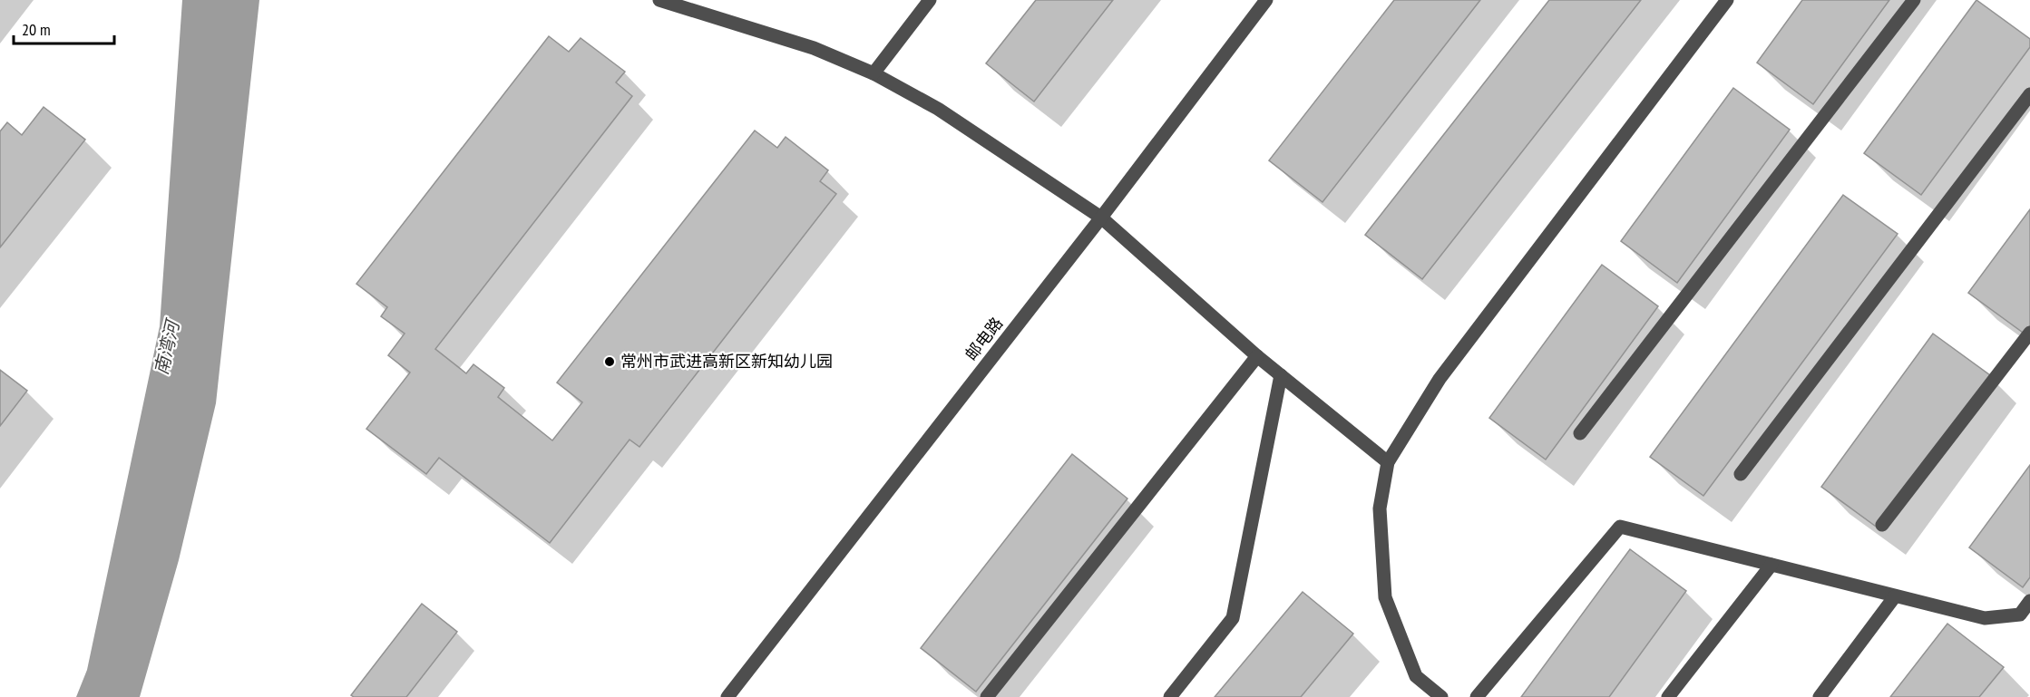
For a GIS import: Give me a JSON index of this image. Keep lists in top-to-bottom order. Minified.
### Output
{"streets":{"street":["邮电路"]},"water":["南湾河"],"places":["常州市武进高新区新知幼儿园"],"scale_bar":"20 m"}
